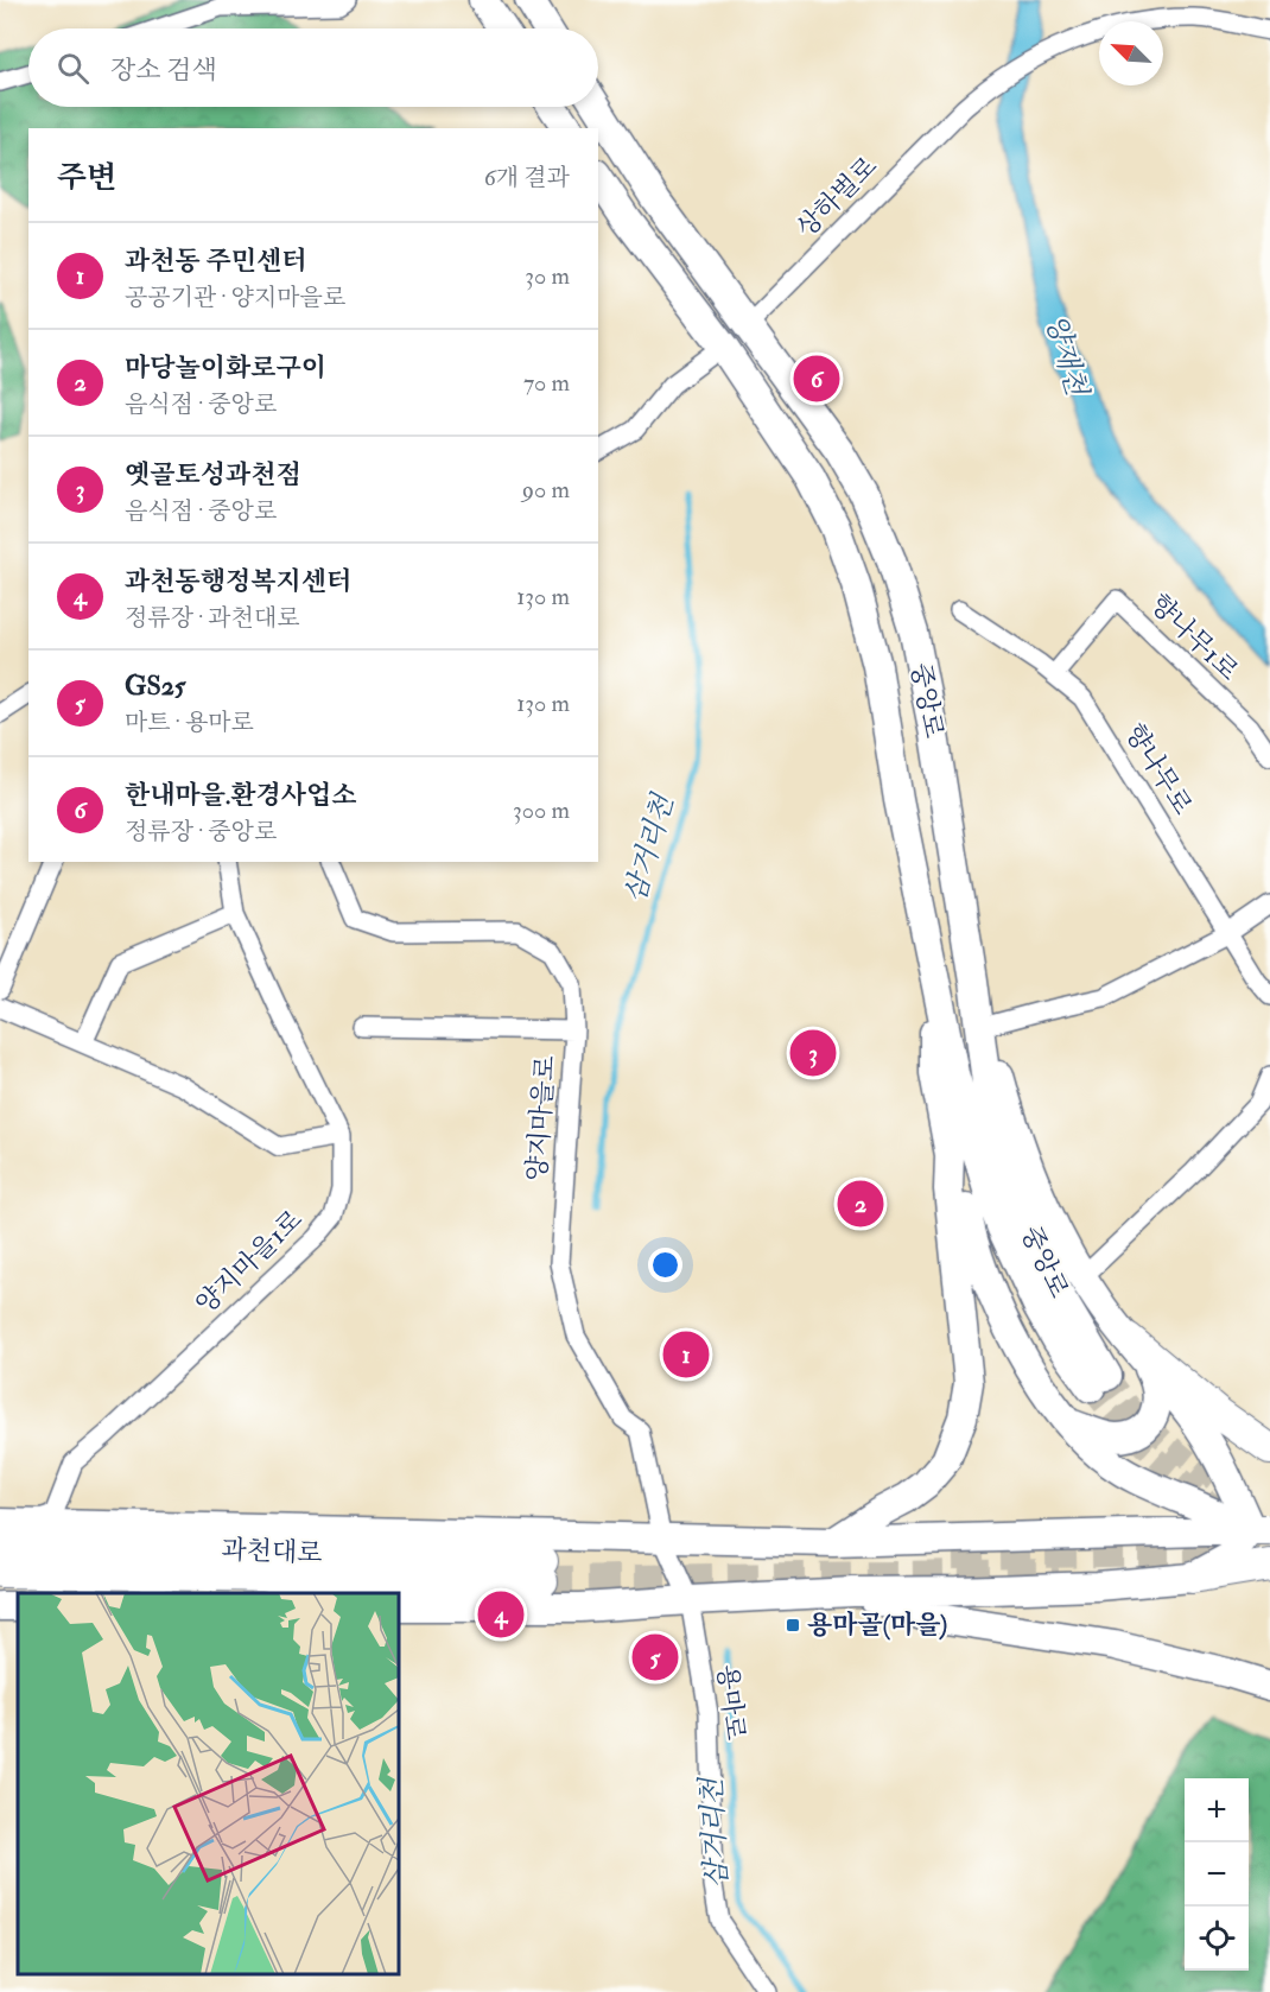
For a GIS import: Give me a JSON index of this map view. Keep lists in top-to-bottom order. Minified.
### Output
{"streets":{"highway":["과천대로"],"main road":["중앙로"],"street":["상하벌로","향나무1로","향나무로","양지마을로","양지마을1로","용마로"]},"crossings":[["상하벌로","중앙로"],["향나무1로","향나무로"],["양지마을로","용마로"]],"water":["양재천","삼거리천"],"places":{"transit":["용마골(마을)"]},"north":"top left","page":{"search":"장소 검색","heading":["주변","6개 결과"],"list":[{"mark":"1","name":"과천동 주민센터","note":"공공기관 · 양지마을로","value":"30 m"},{"mark":"2","name":"마당놀이화로구이","note":"음식점 · 중앙로","value":"70 m"},{"mark":"3","name":"옛골토성과천점","note":"음식점 · 중앙로","value":"90 m"},{"mark":"4","name":"과천동행정복지센터","note":"정류장 · 과천대로","value":"130 m"},{"mark":"5","name":"GS25","note":"마트 · 용마로","value":"130 m"},{"mark":"6","name":"한내마을.환경사업소","note":"정류장 · 중앙로","value":"300 m"}],"pins":["6","3","2","1","4","5"],"map_buttons":["+","−"]}}
